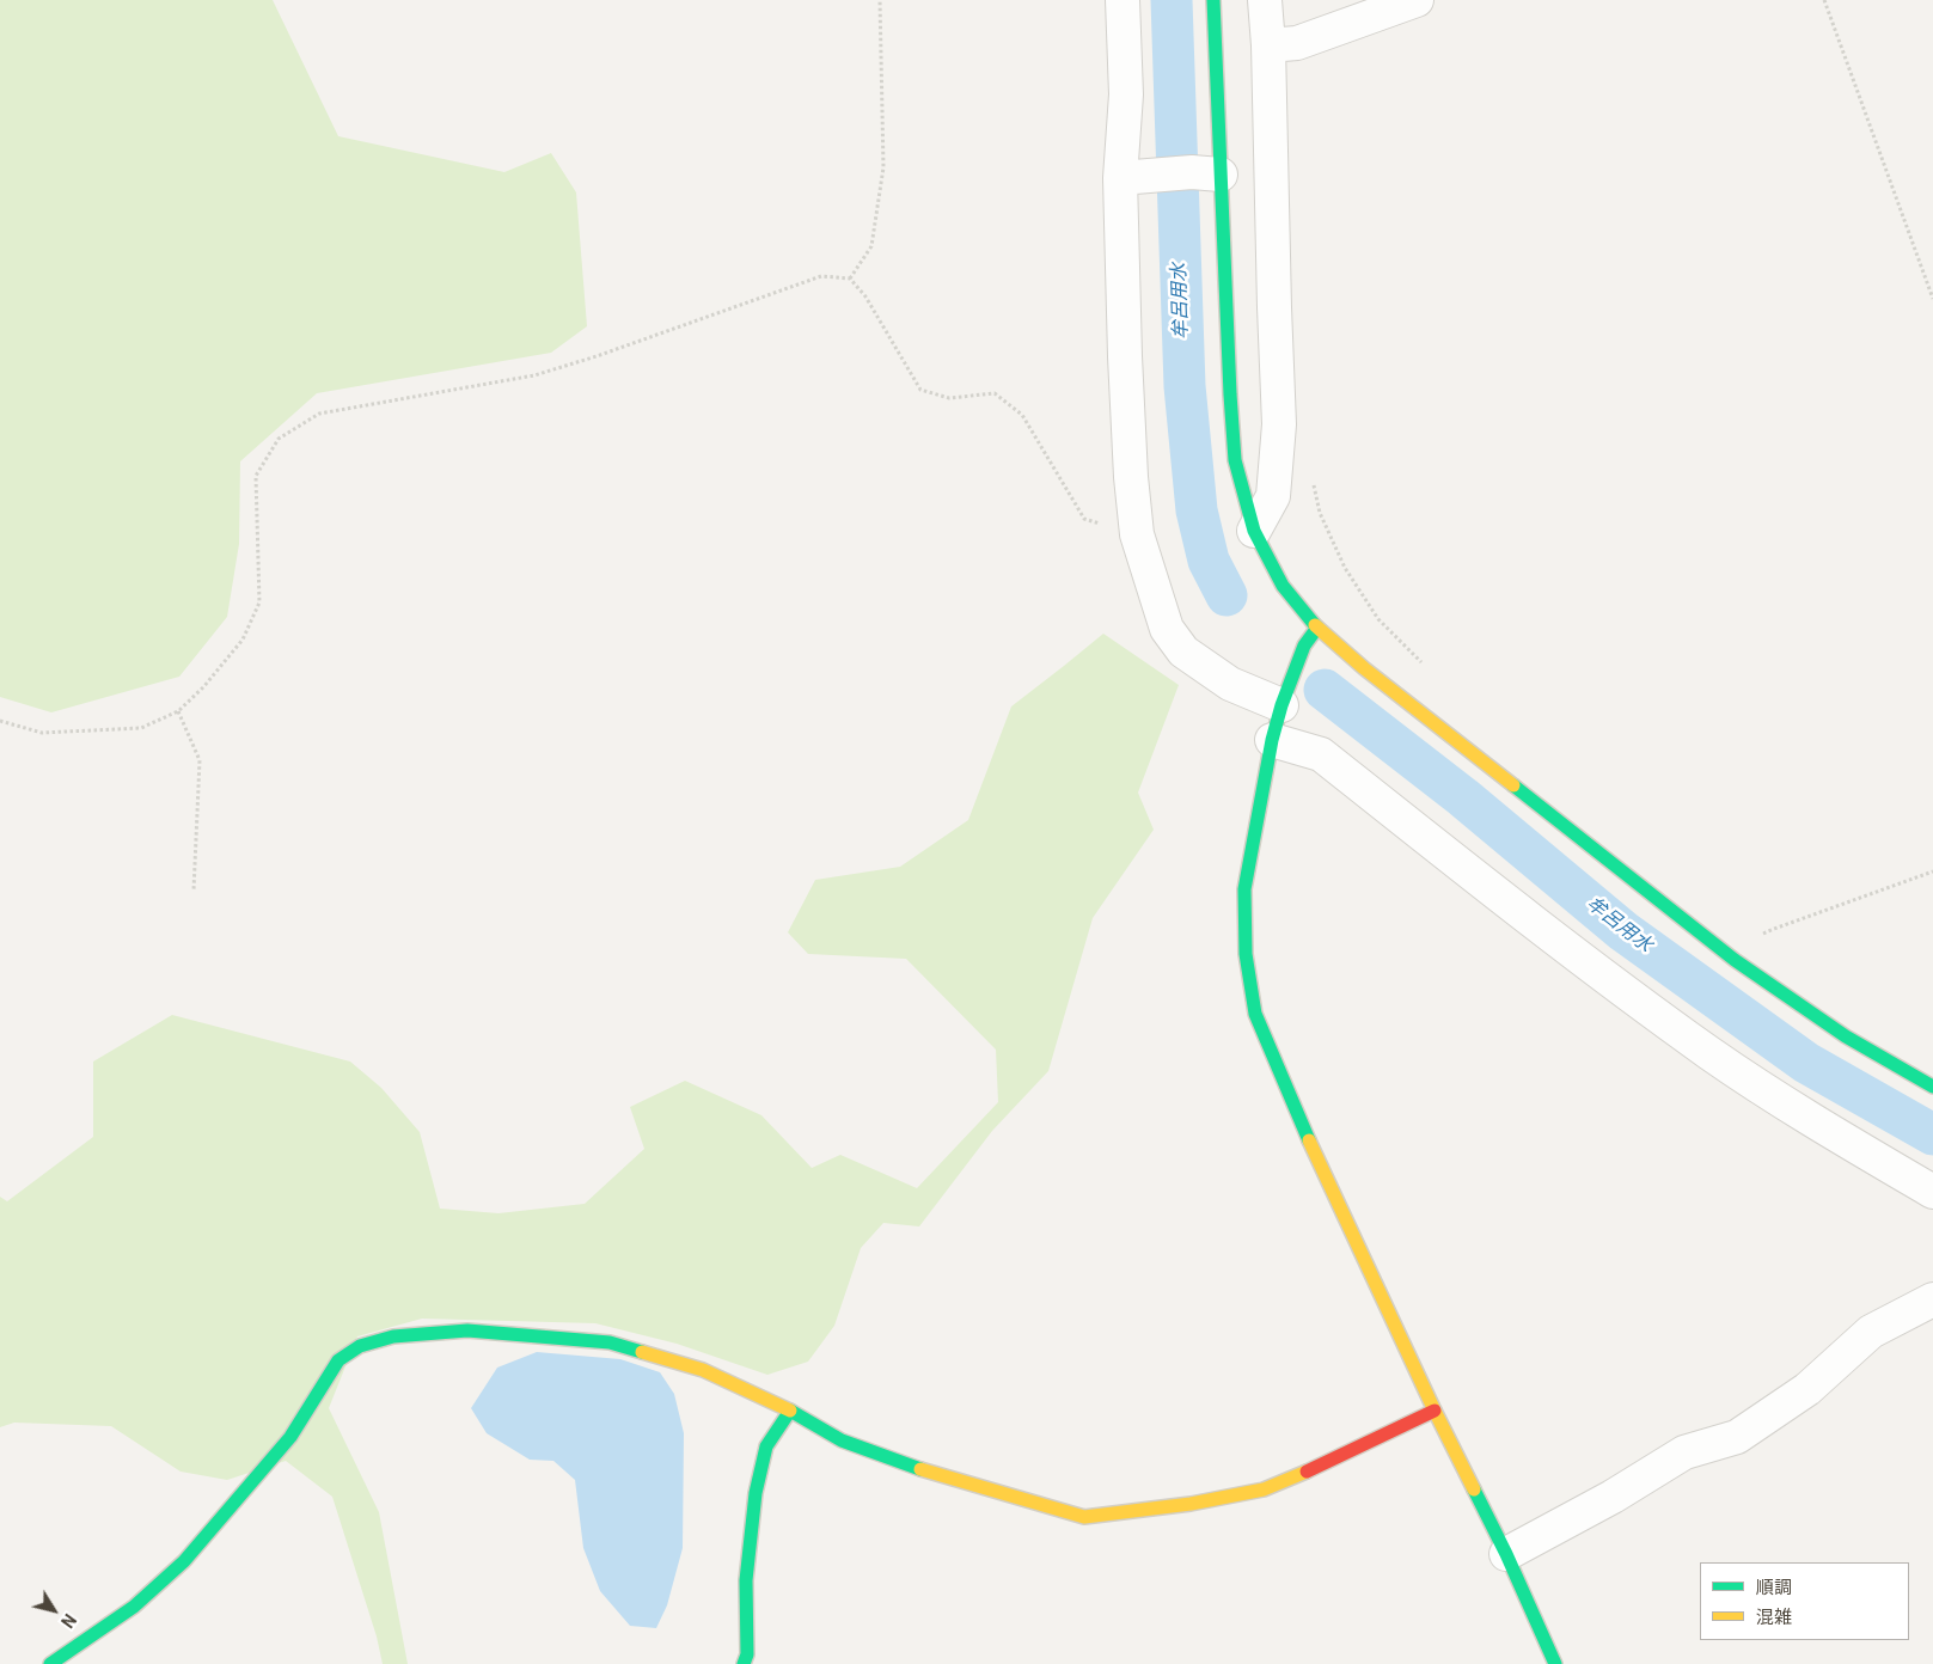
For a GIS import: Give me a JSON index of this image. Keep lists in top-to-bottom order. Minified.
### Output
{"water":["牟呂用水"],"legend":["順調","混雑"],"north":"bottom right"}
